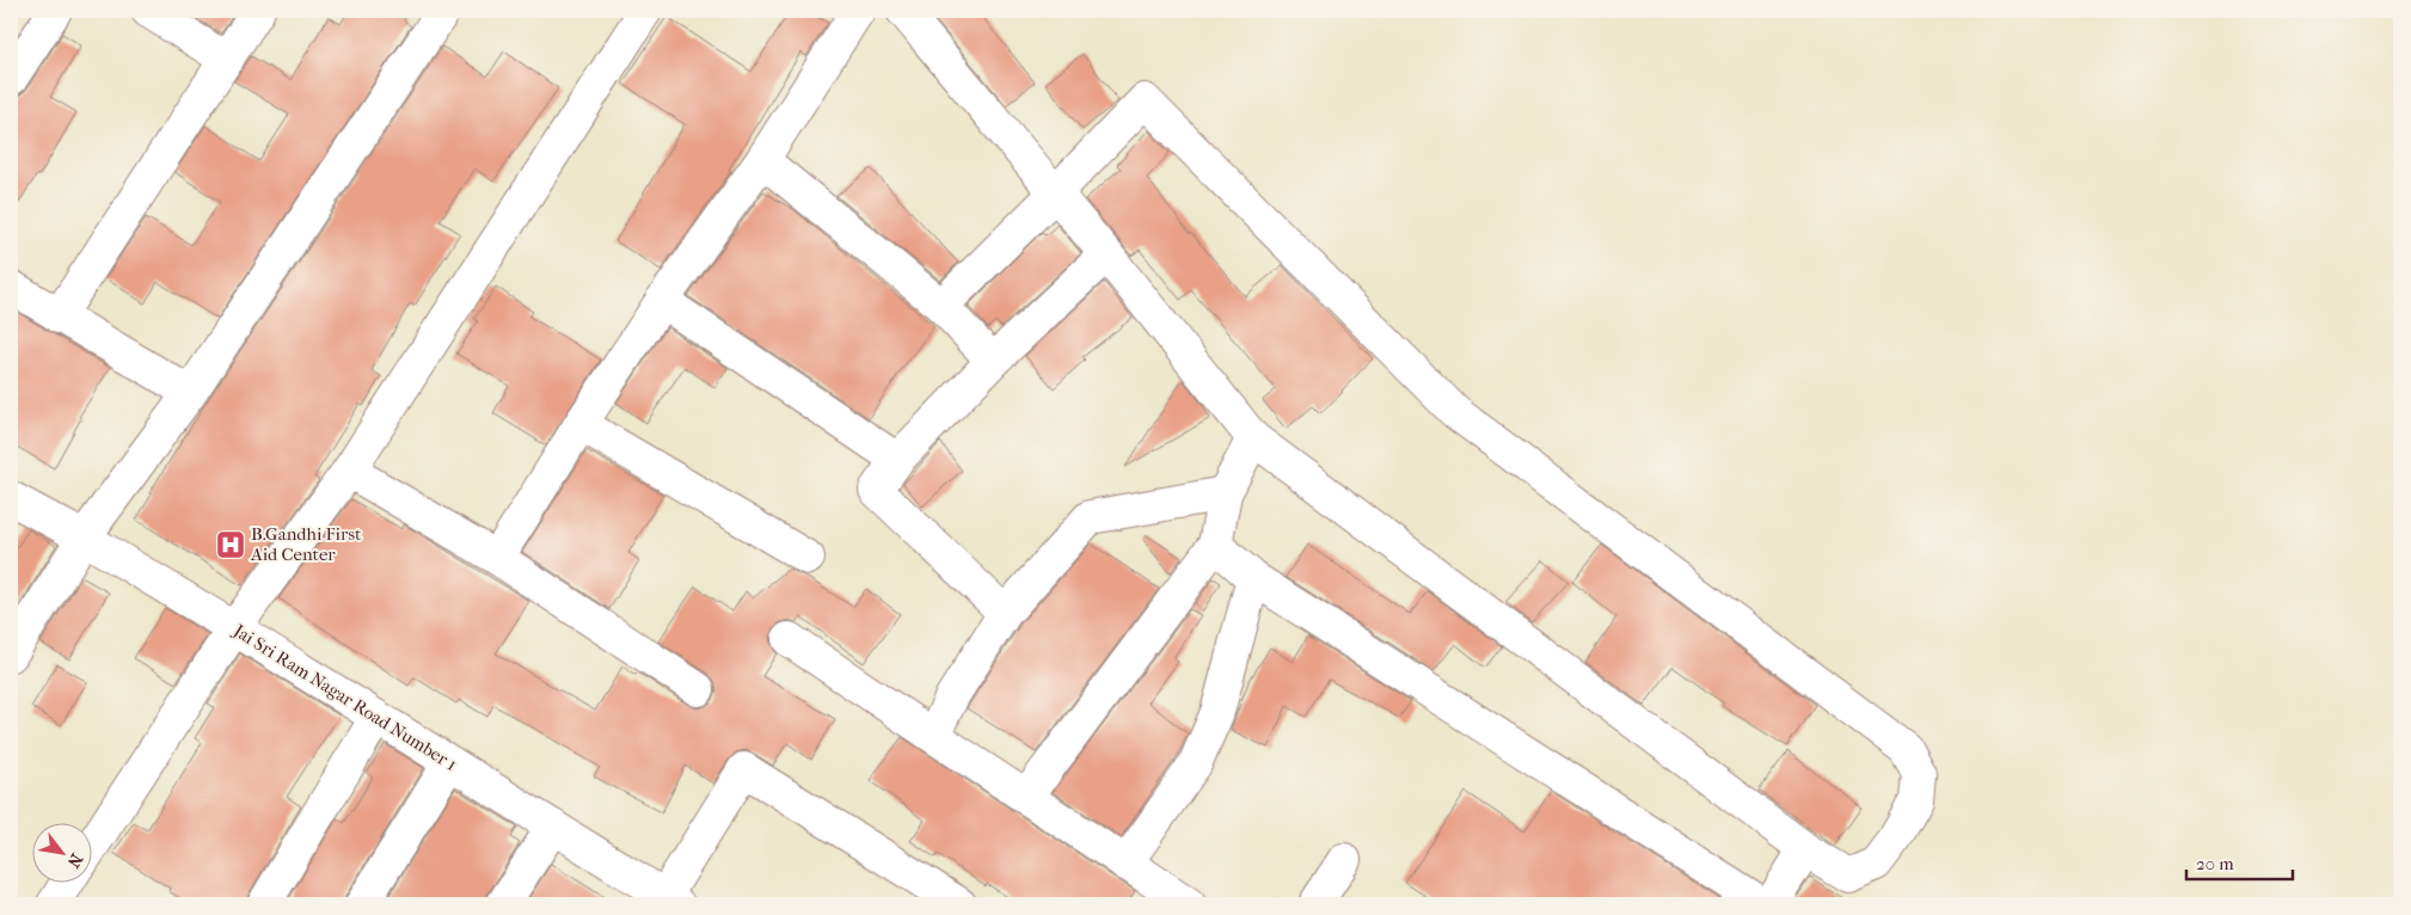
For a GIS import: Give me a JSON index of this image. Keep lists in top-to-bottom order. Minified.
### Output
{"streets":{"street":["Jai Sri Ram Nagar Road Number 1"]},"places":{"hospital":["B.Gandhi First Aid Center"]},"scale_bar":"20 m","north":"bottom right"}
